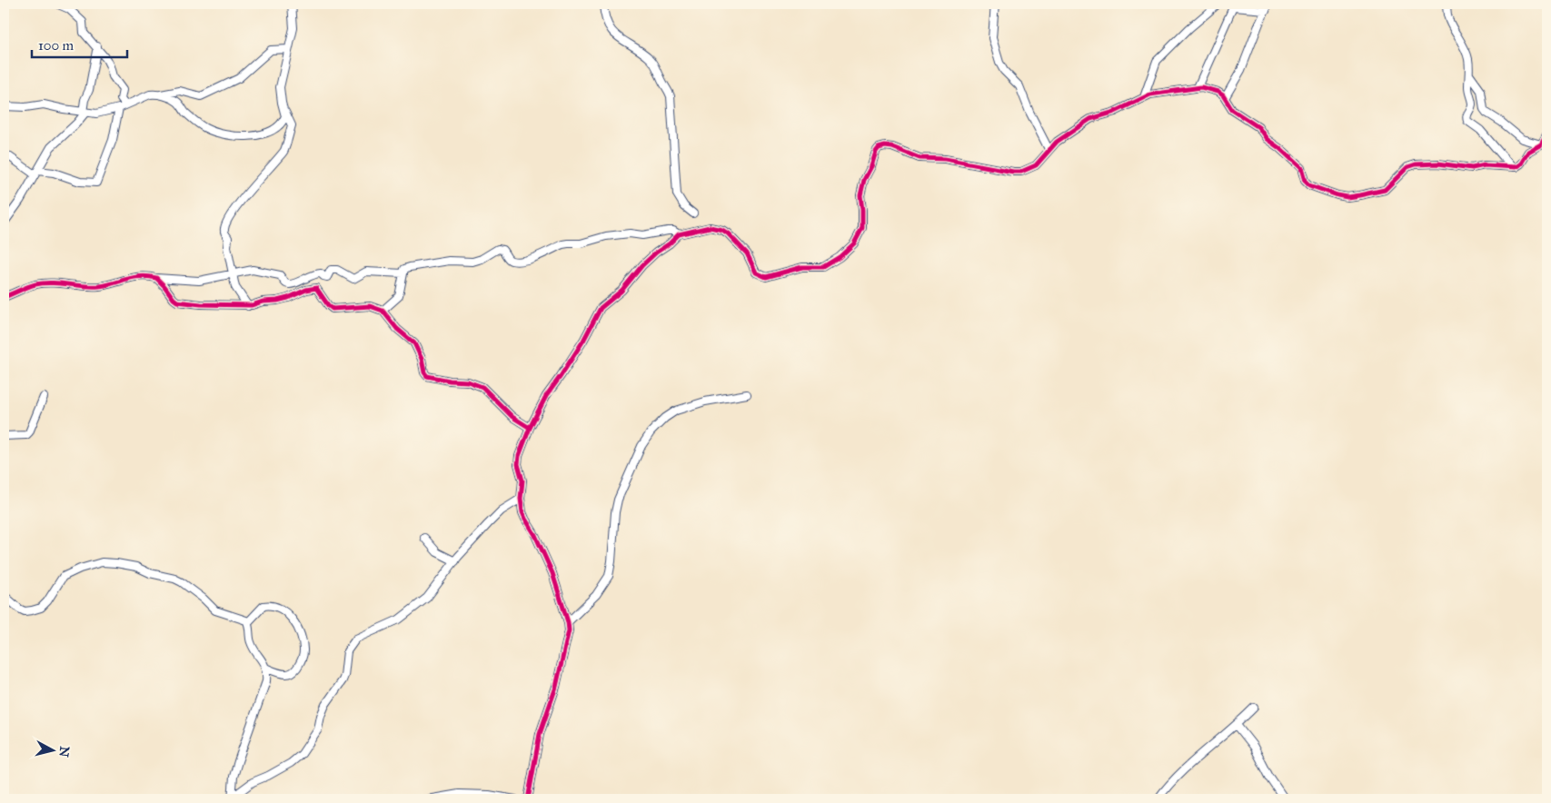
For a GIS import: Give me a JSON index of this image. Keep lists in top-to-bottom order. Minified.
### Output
{"scale_bar":"100 m","north":"right"}
